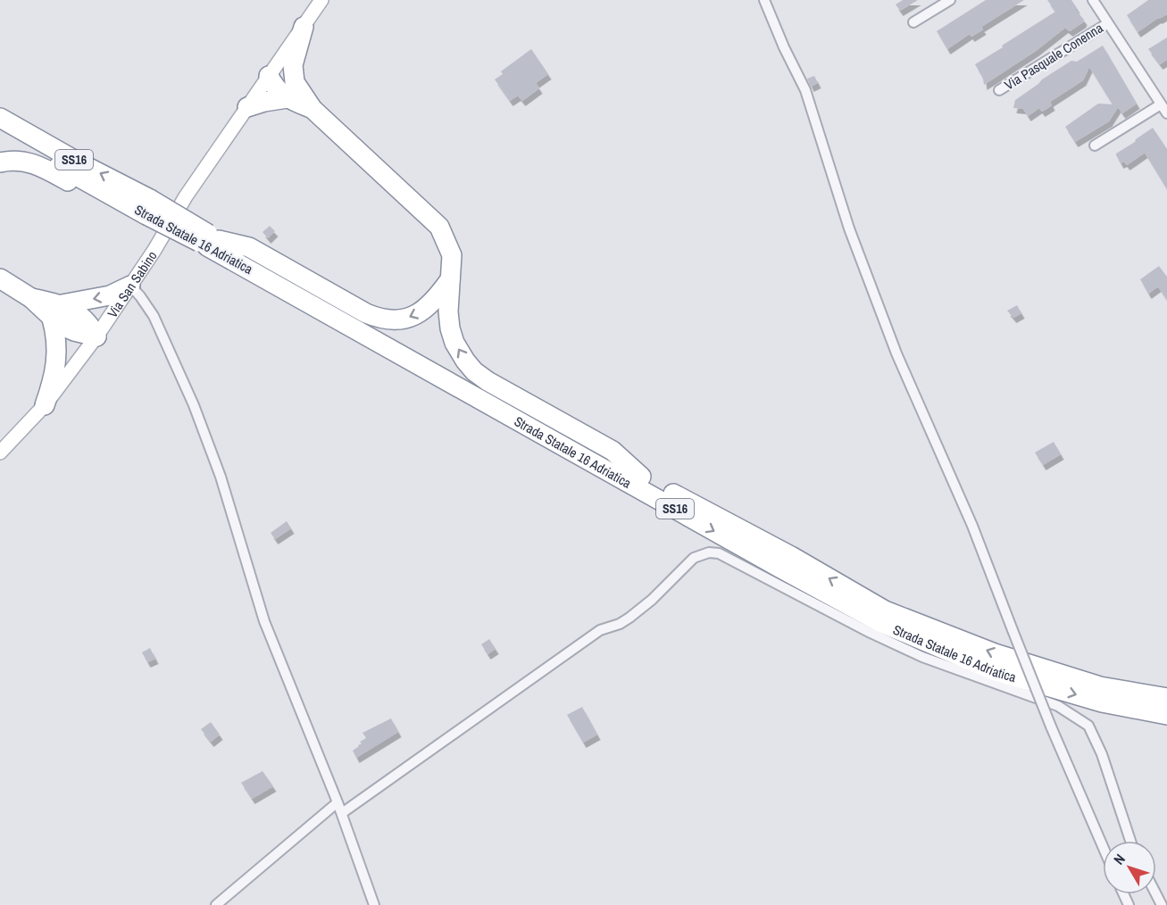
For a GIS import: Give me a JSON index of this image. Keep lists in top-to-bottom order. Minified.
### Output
{"streets":{"highway":["SS16","Strada Statale 16 Adriatica"],"street":["Via Pasquale Conenna","Via San Sabino"]},"north":"top left"}
